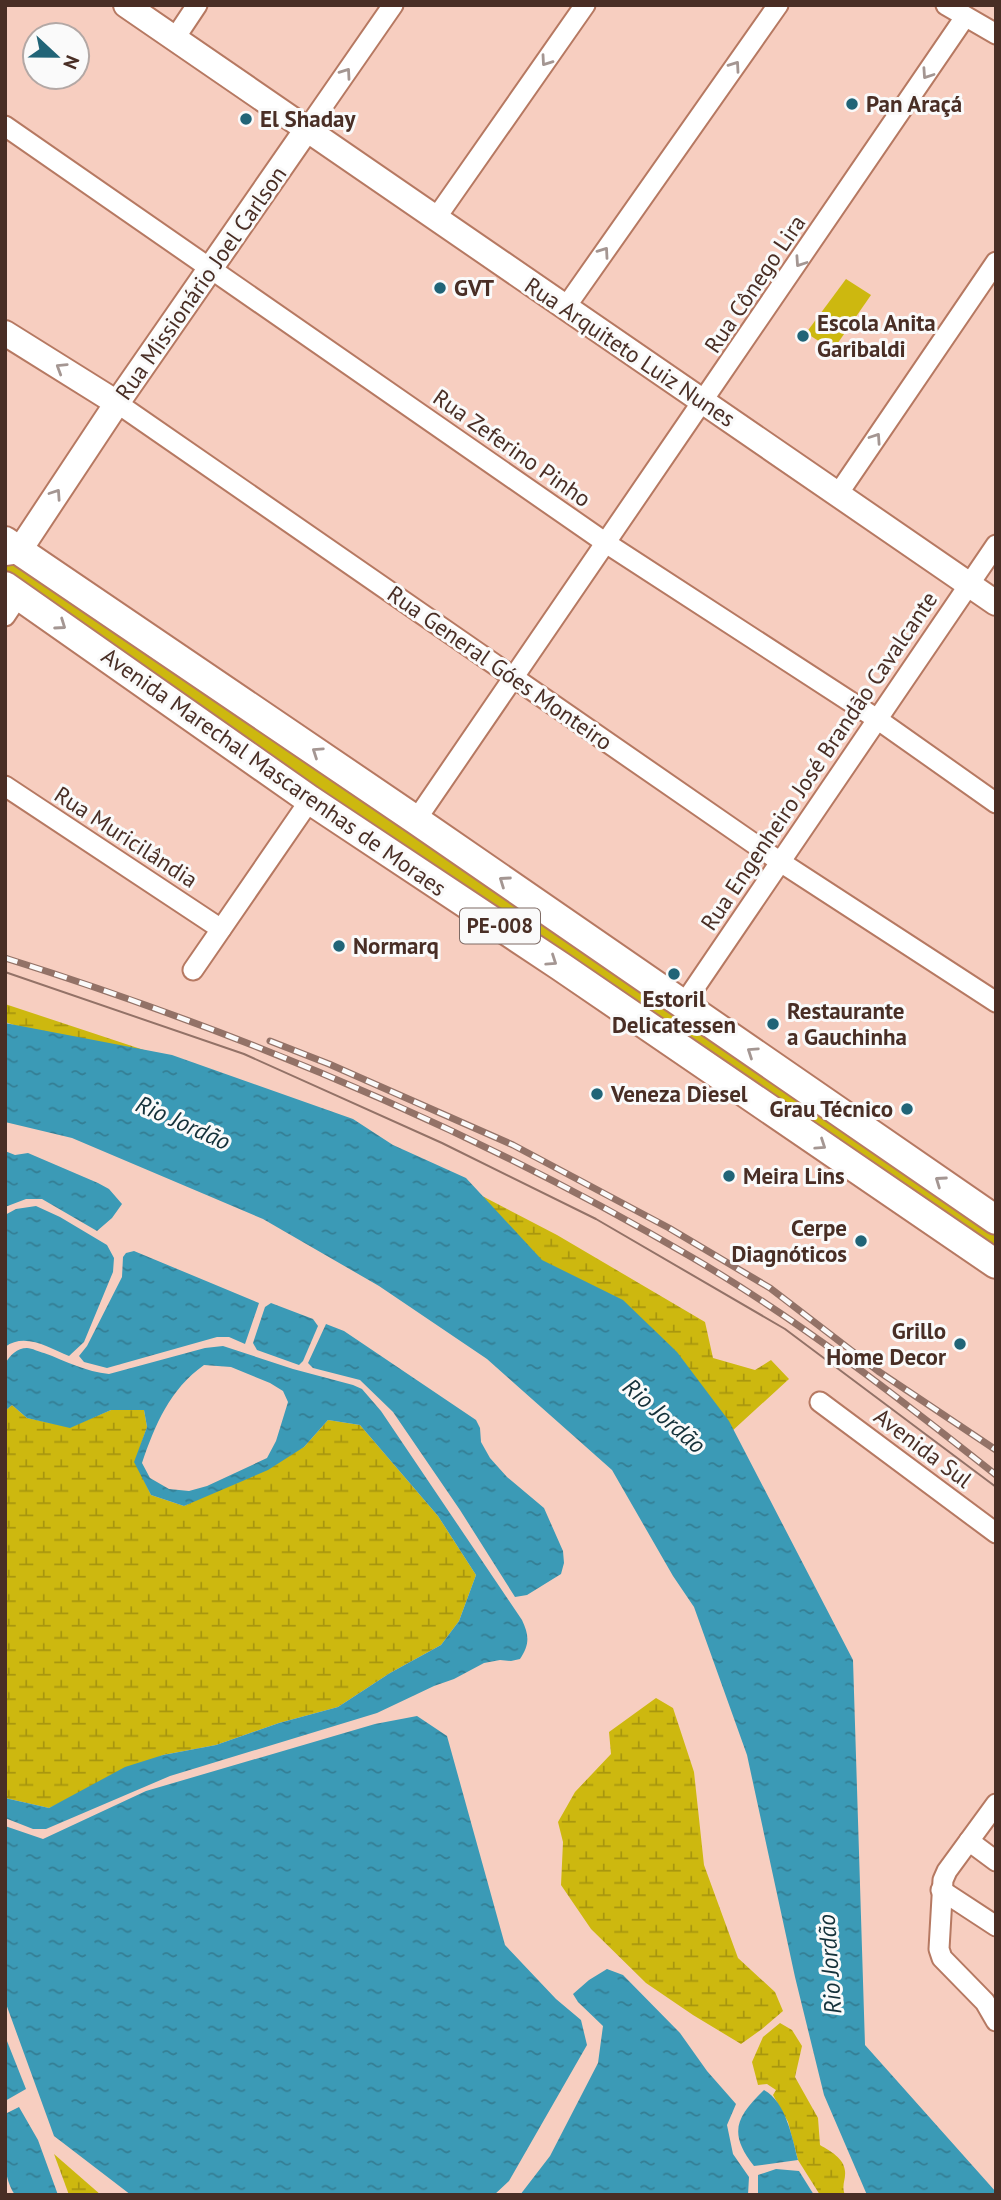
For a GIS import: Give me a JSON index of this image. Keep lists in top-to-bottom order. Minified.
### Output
{"streets":{"highway":["Avenida Marechal Mascarenhas de Moraes","PE-008"],"main road":["Rua Missionário Joel Carlson","Rua Arquiteto Luiz Nunes","Rua General Góes Monteiro"],"street":["Rua Cônego Lira","Rua Zeferino Pinho","Rua Engenheiro José Brandão Cavalcante","Rua Muricilândia","Avenida Sul"]},"crossings":[["Rua Missionário Joel Carlson","Rua Arquiteto Luiz Nunes"],["Rua Missionário Joel Carlson","Rua Zeferino Pinho"],["Rua Missionário Joel Carlson","Rua General Góes Monteiro"],["Rua Missionário Joel Carlson","Avenida Marechal Mascarenhas de Moraes"],["Rua Cônego Lira","Rua Arquiteto Luiz Nunes"],["Rua Cônego Lira","Rua Zeferino Pinho"],["Rua Cônego Lira","Rua General Góes Monteiro"],["Rua Cônego Lira","Avenida Marechal Mascarenhas de Moraes"],["Rua Arquiteto Luiz Nunes","Rua Engenheiro José Brandão Cavalcante"],["Rua Zeferino Pinho","Rua Engenheiro José Brandão Cavalcante"],["Rua General Góes Monteiro","Rua Engenheiro José Brandão Cavalcante"],["Rua Engenheiro José Brandão Cavalcante","Avenida Marechal Mascarenhas de Moraes"]],"water":["Rio Jordão"],"places":["Pan Araçá","El Shaday","GVT","Escola Anita Garibaldi","Normarq","Estoril Delicatessen","Restaurante a Gauchinha","Veneza Diesel","Grau Técnico","Meira Lins","Cerpe Diagnóticos","Grillo Home Decor"],"north":"right"}
